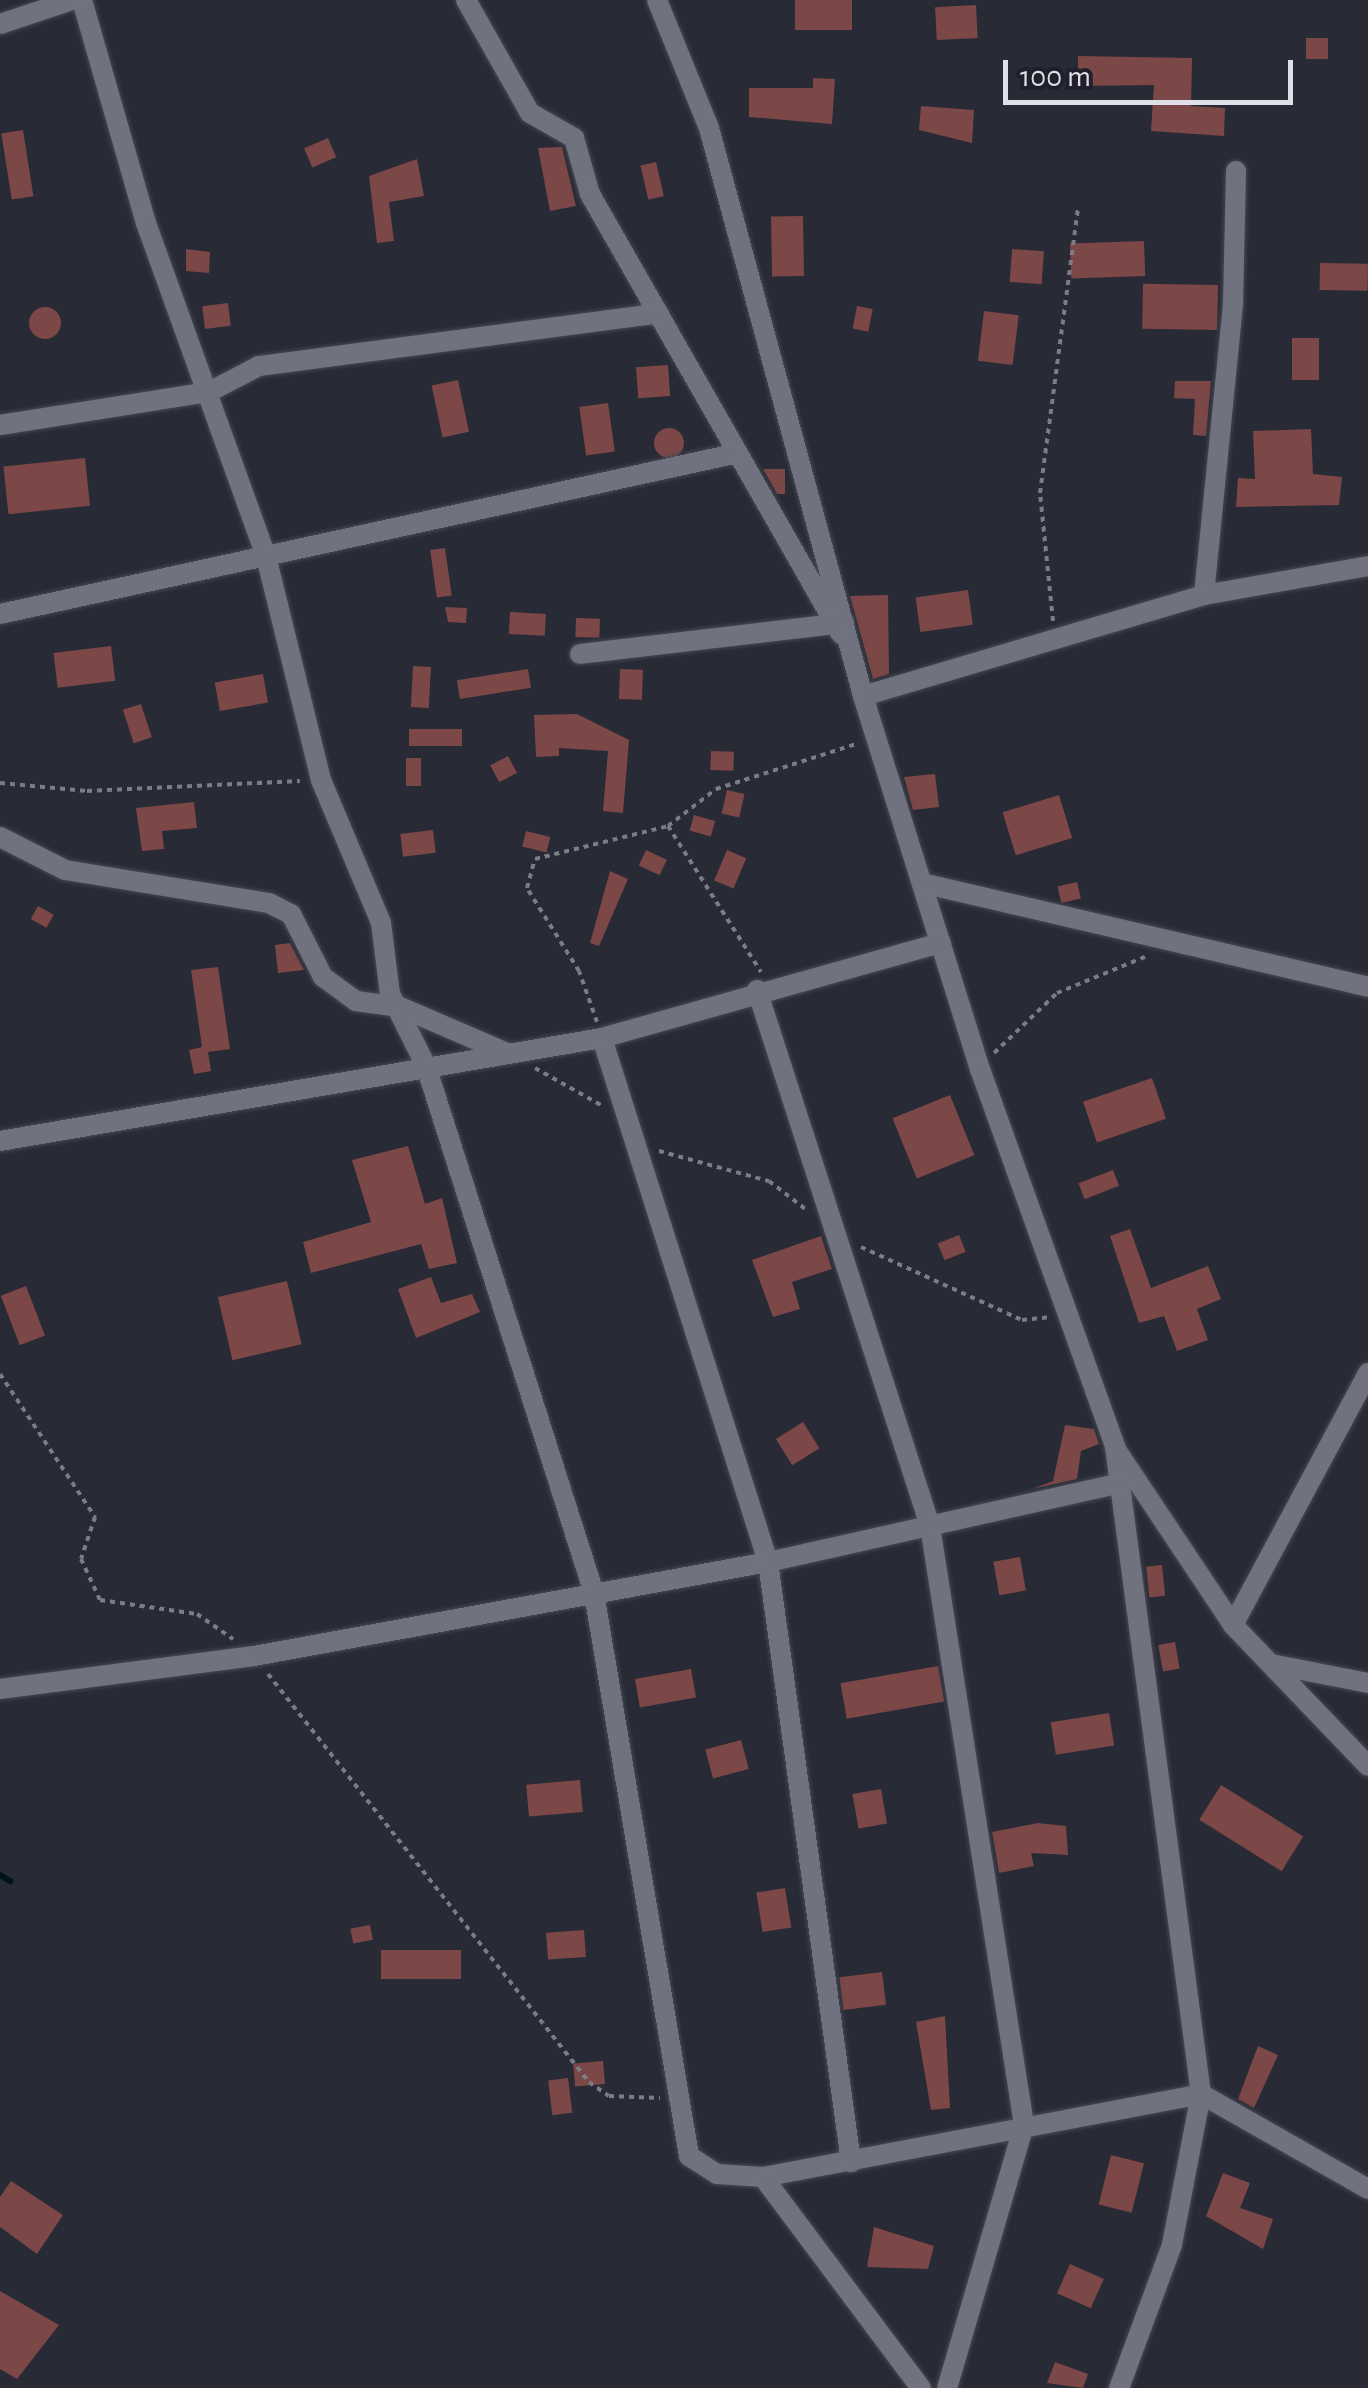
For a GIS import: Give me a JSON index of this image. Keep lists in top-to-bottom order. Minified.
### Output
{"scale_bar":"100 m"}
